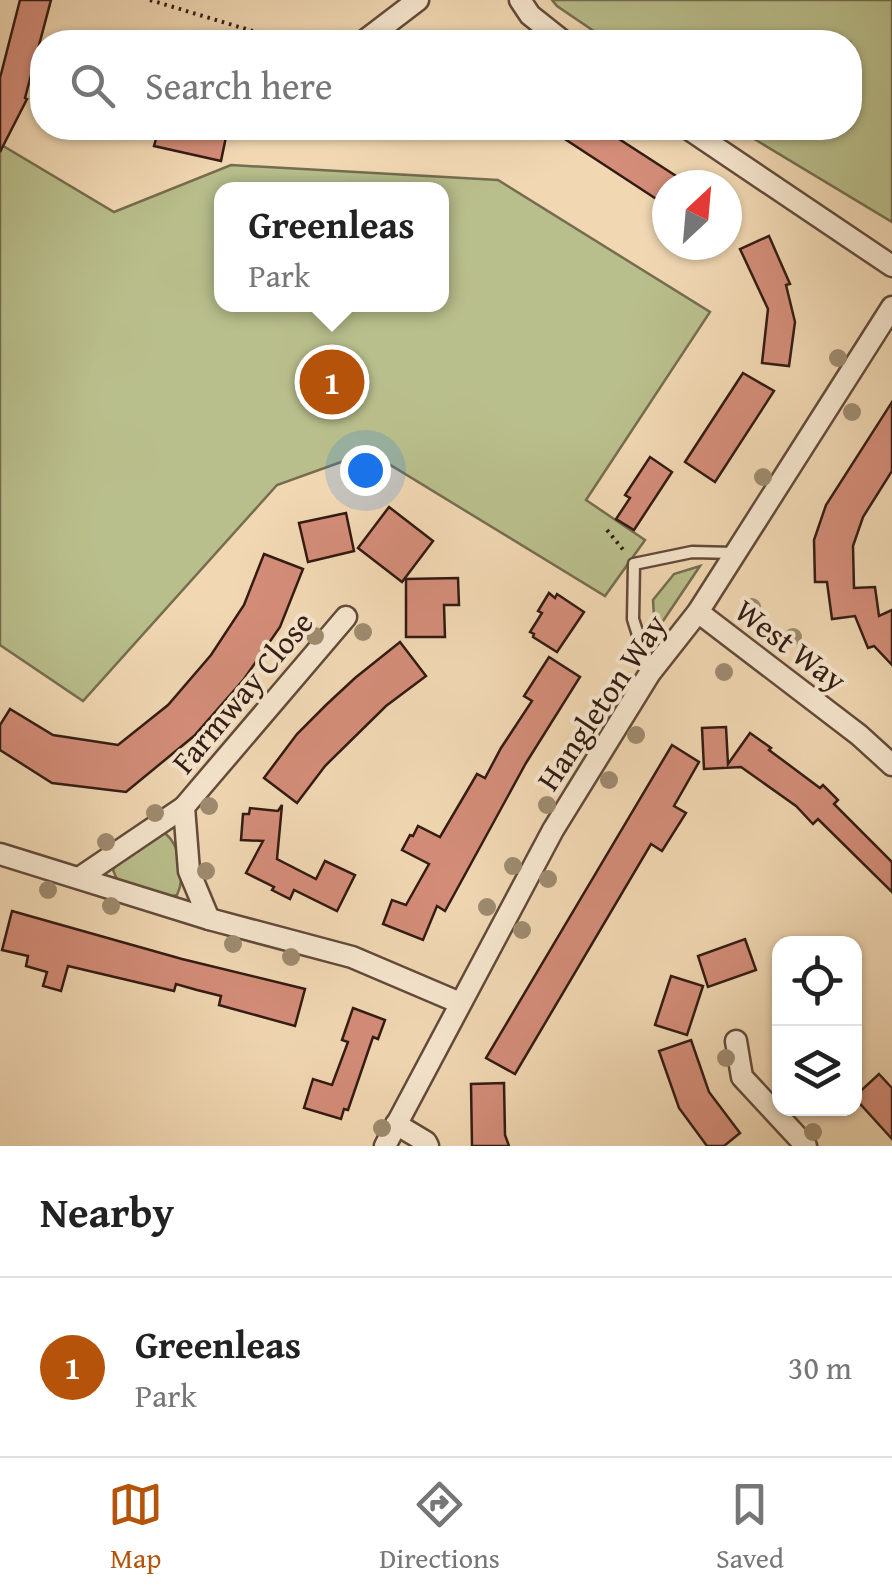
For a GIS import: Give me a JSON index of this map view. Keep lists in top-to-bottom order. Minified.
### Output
{"streets":{"street":["West Way","Farmway Close","Hangleton Way"]},"crossings":[["West Way","Hangleton Way"]],"north":"top right","page":{"search":"Search here","popup":["Greenleas","Park"],"pins":"1","heading":"Nearby","list":[{"mark":"1","name":"Greenleas","note":"Park","value":"30 m"}],"nav":["Map","Directions","Saved"]}}
